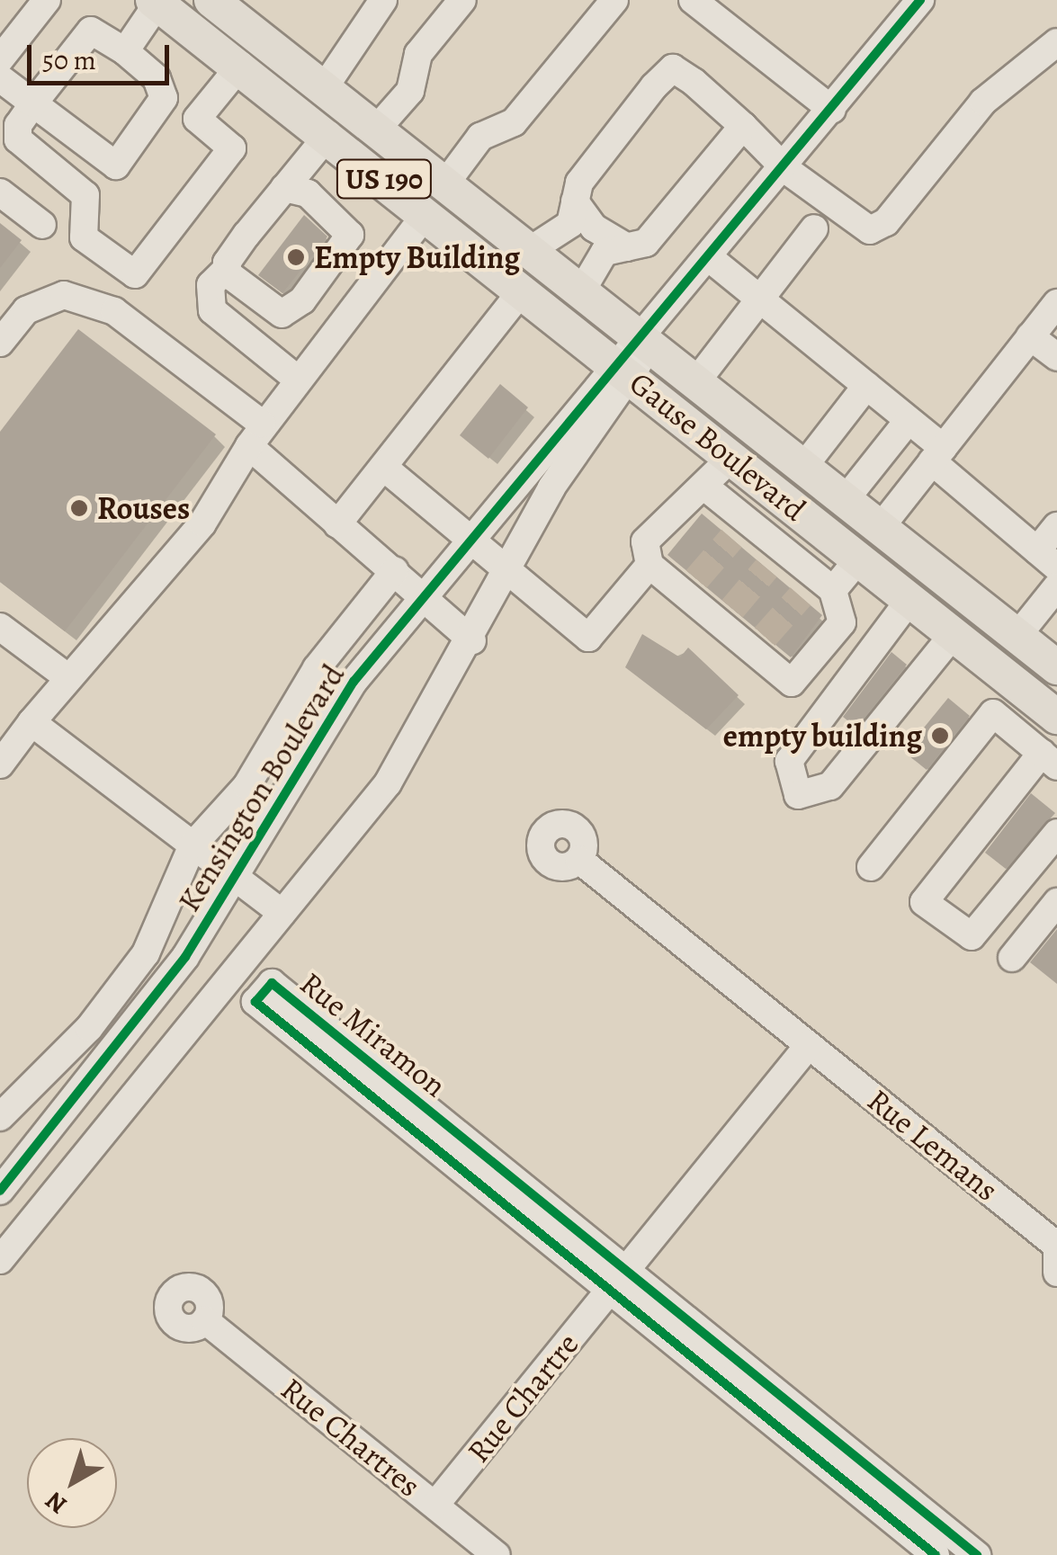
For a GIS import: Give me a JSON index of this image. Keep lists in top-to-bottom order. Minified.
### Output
{"streets":{"main road":["US 190","Gause Boulevard"],"street":["Kensington Boulevard","Rue Miramon","Rue Lemans","Rue Chartre","Rue Chartres"]},"crossings":[["Gause Boulevard","Kensington Boulevard"],["Rue Miramon","Rue Chartre"],["Rue Chartre","Rue Chartres"]],"places":["Empty Building","Rouses","empty building"],"scale_bar":"50 m","north":"bottom left"}
